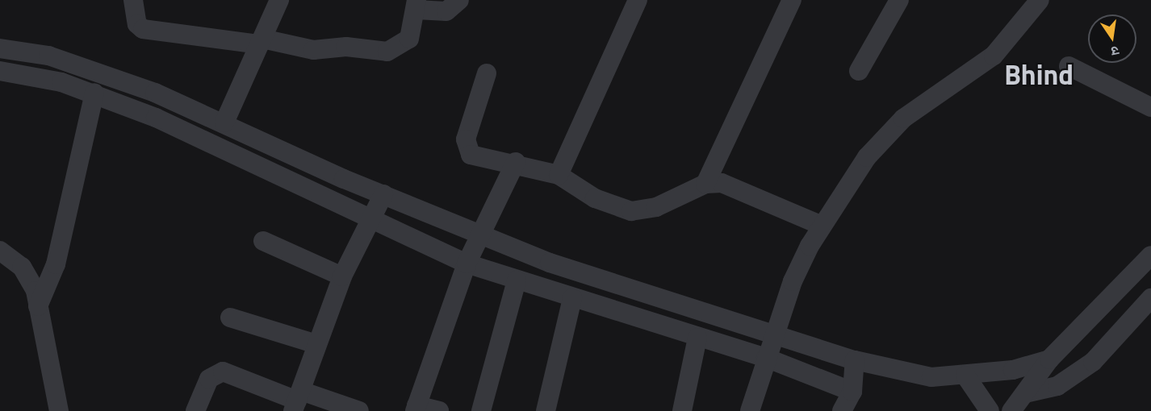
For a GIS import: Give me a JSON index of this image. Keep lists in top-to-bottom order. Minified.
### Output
{"districts":["Bhind"],"north":"bottom"}
